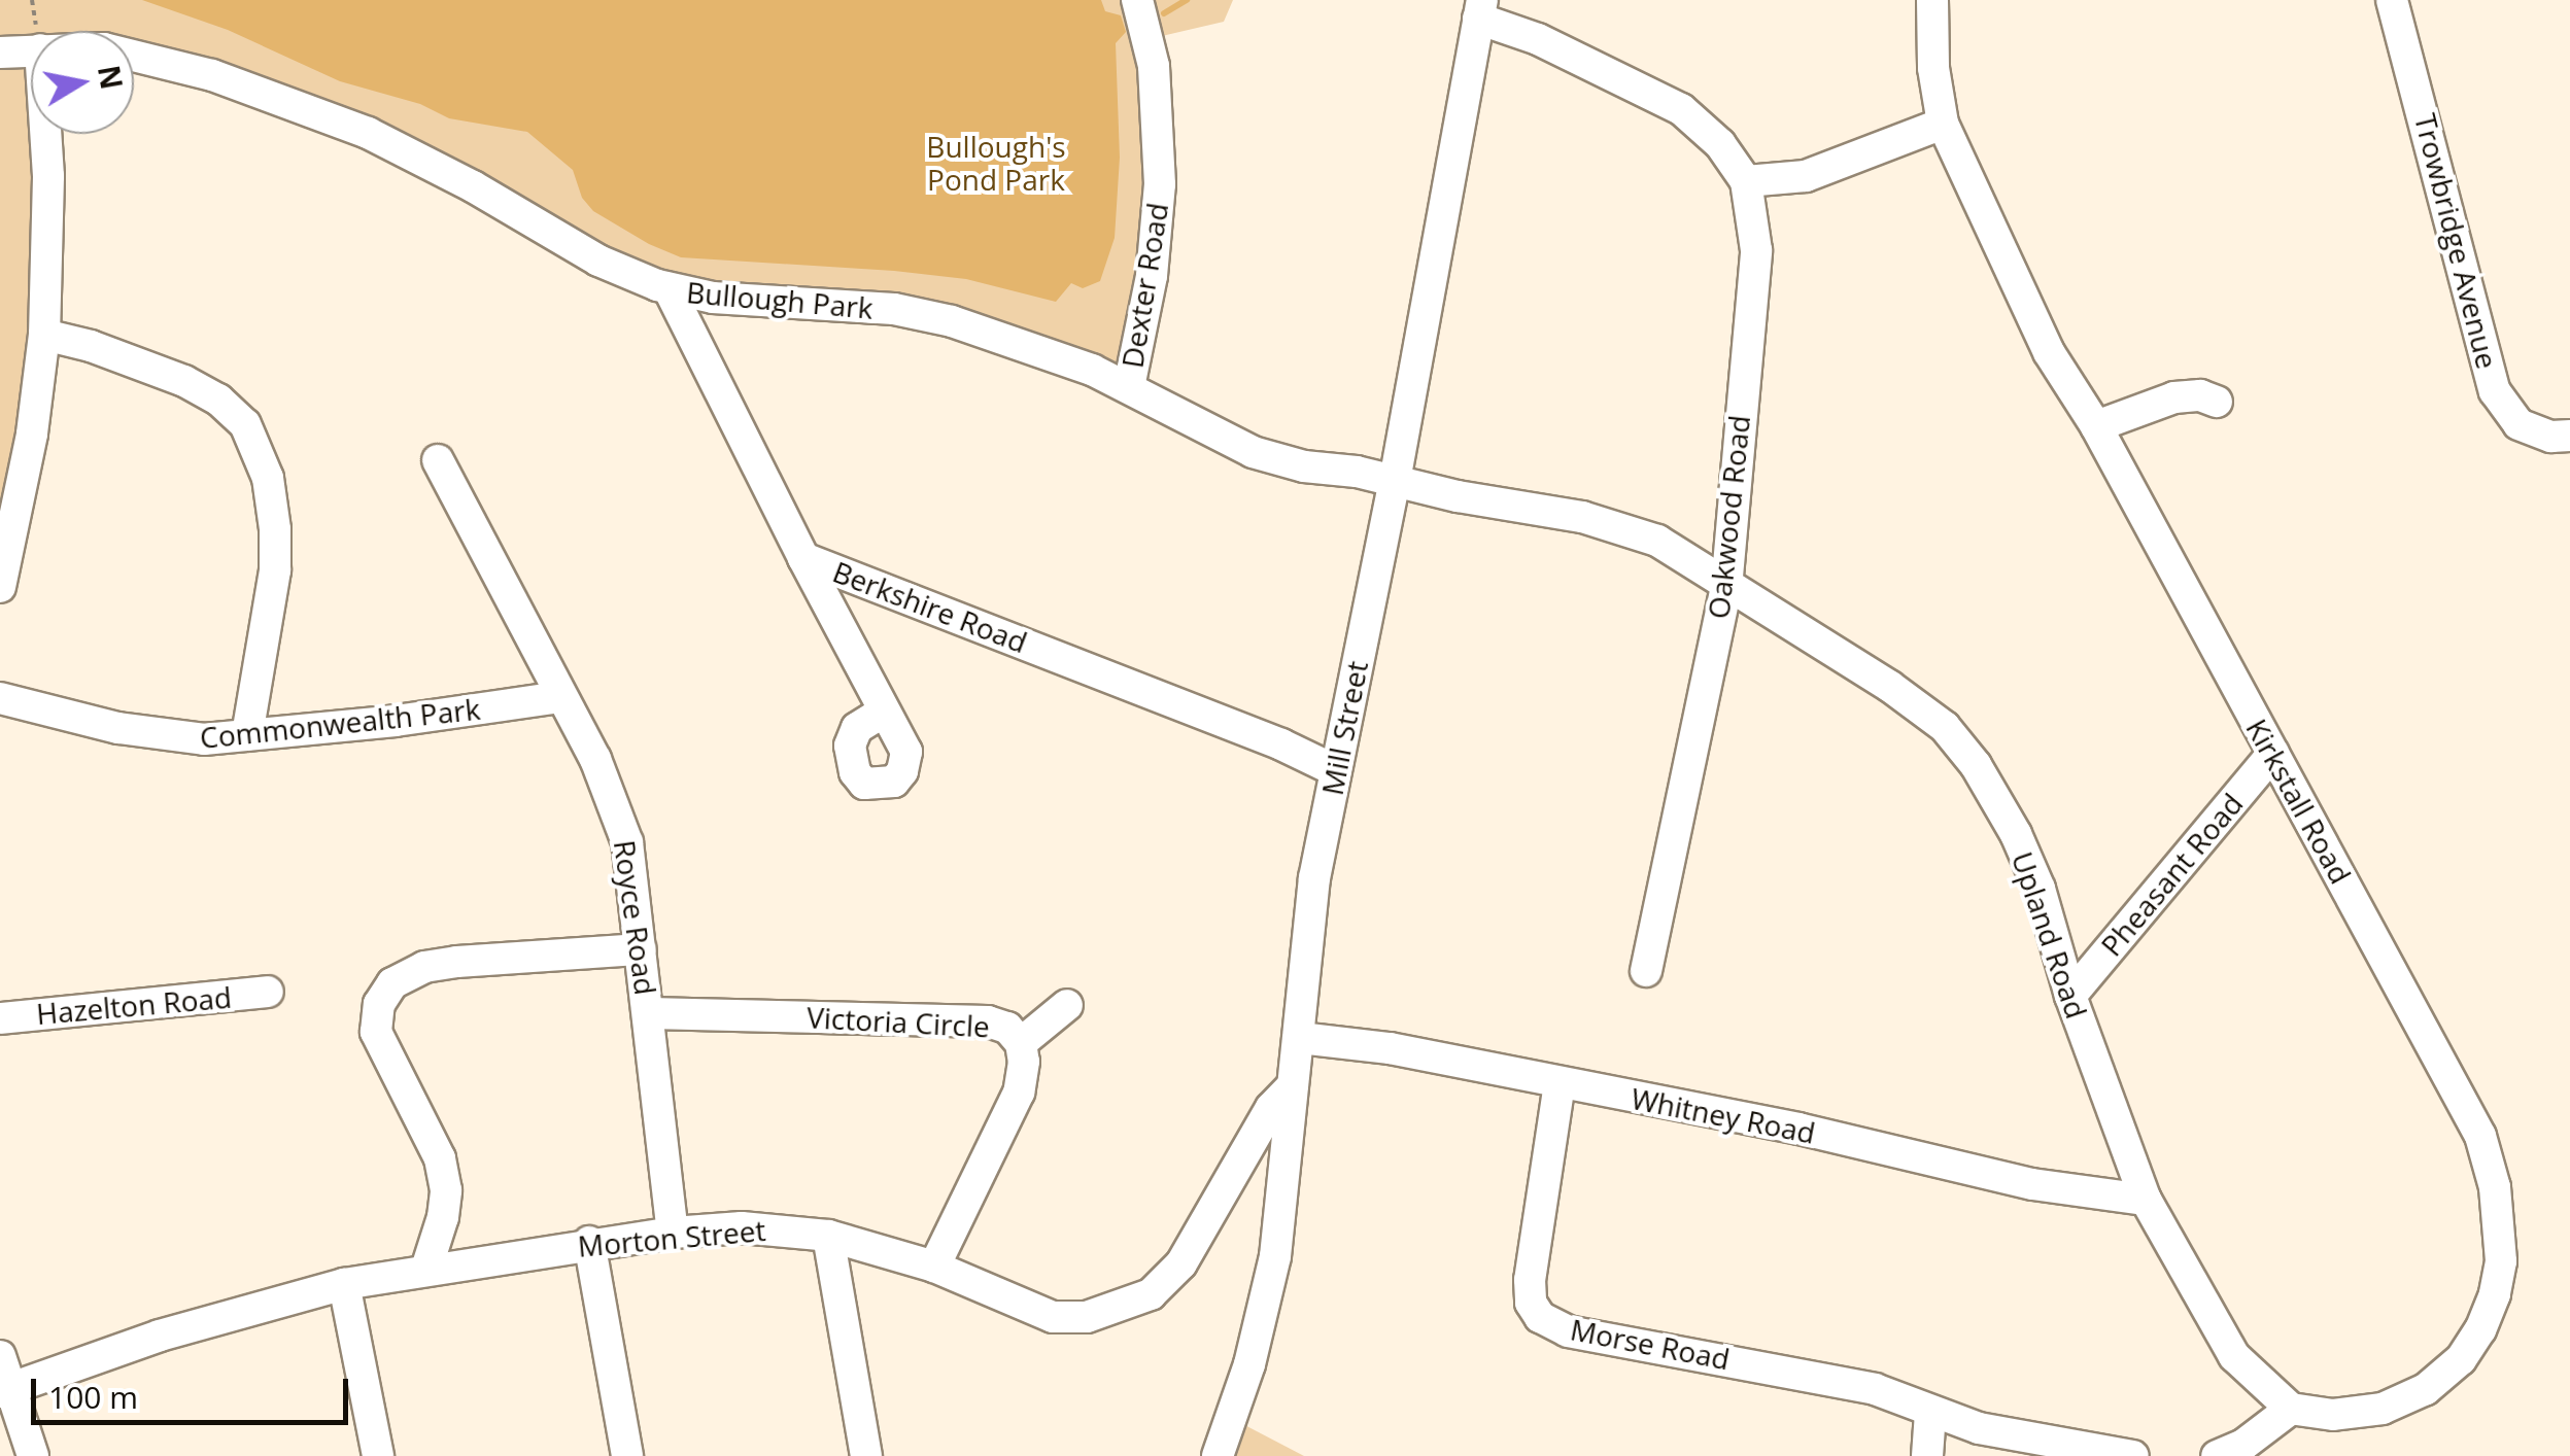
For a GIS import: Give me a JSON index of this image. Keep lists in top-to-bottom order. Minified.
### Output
{"streets":{"street":["Trowbridge Avenue","Dexter Road","Bullough Park","Oakwood Road","Berkshire Road","Commonwealth Park","Mill Street","Kirkstall Road","Pheasant Road","Royce Road","Upland Road","Hazelton Road","Victoria Circle","Whitney Road","Morton Street","Morse Road"]},"crossings":[["Dexter Road","Bullough Park"],["Bullough Park","Berkshire Road"],["Bullough Park","Mill Street"],["Bullough Park","Upland Road"],["Oakwood Road","Upland Road"],["Berkshire Road","Mill Street"],["Commonwealth Park","Royce Road"],["Mill Street","Upland Road"],["Mill Street","Whitney Road"],["Mill Street","Morton Street"],["Kirkstall Road","Pheasant Road"],["Kirkstall Road","Upland Road"],["Pheasant Road","Upland Road"],["Royce Road","Victoria Circle"],["Royce Road","Morton Street"],["Upland Road","Whitney Road"],["Victoria Circle","Morton Street"],["Whitney Road","Morse Road"]],"parks":["Bullough's Pond Park"],"scale_bar":"100 m","north":"right"}
